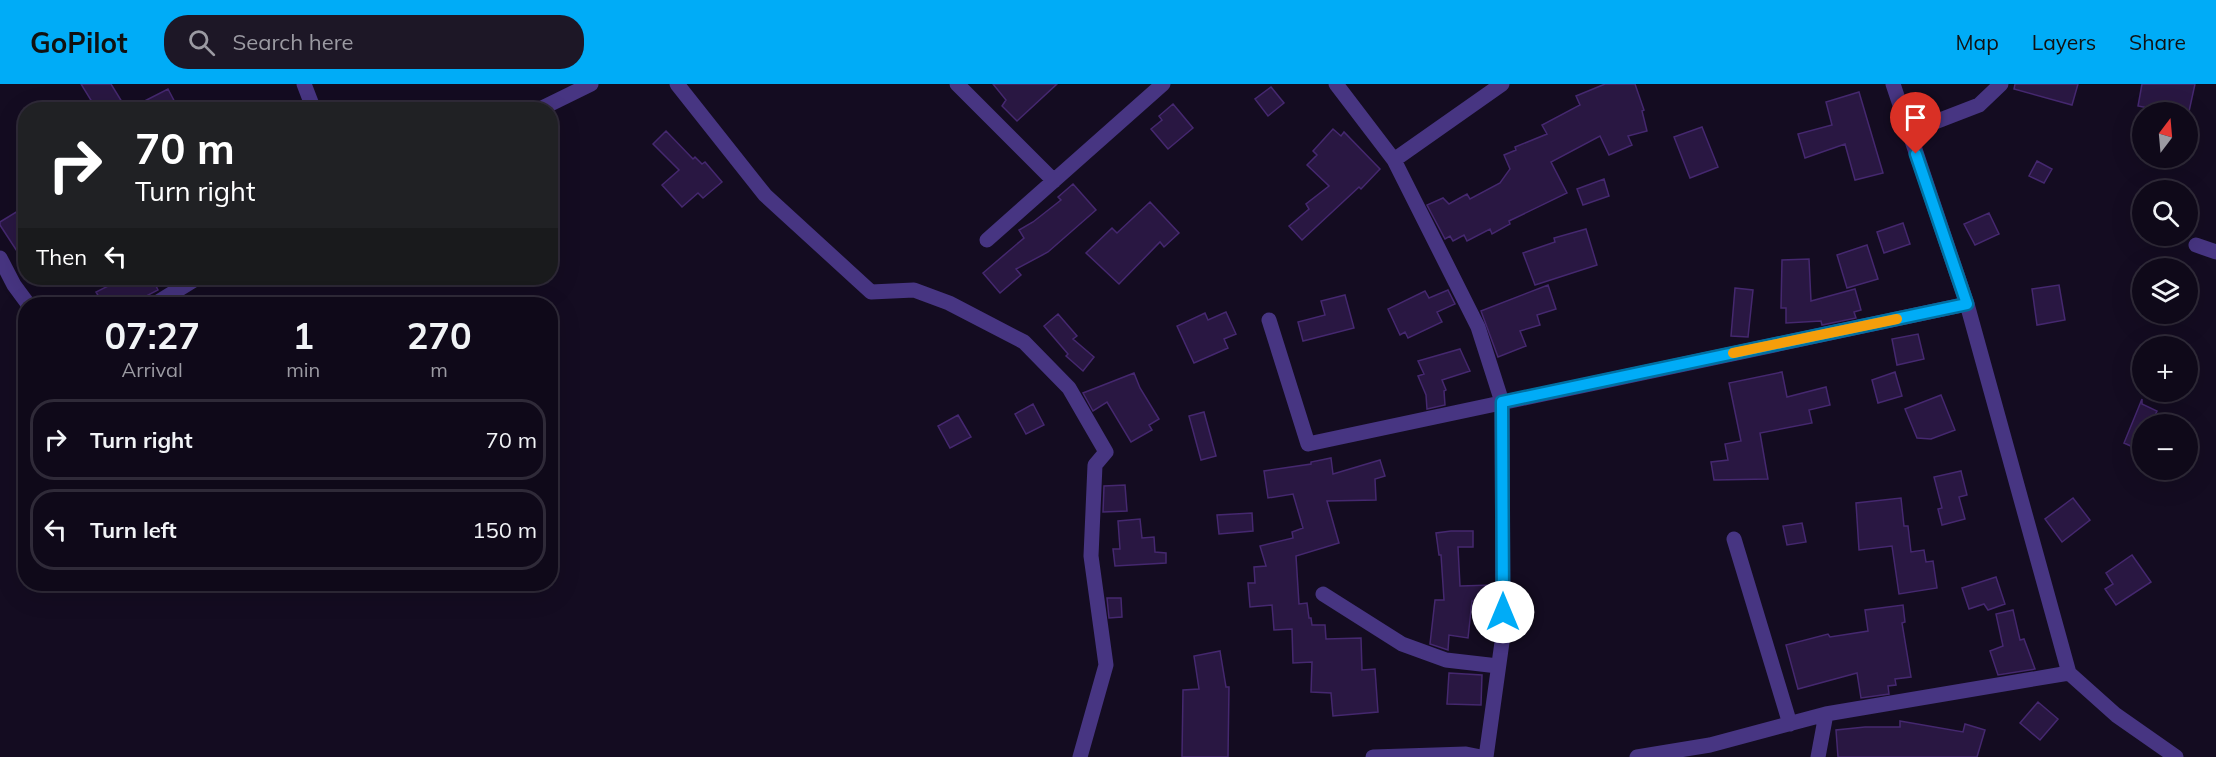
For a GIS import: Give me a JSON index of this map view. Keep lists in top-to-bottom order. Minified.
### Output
{"north":"top","page":{"header":"GoPilot","search":"Search here","nav":["Map","Layers","Share"],"map_buttons":["+","−"],"turn":["70 m","Turn right"],"then":"Then","eta":["07:27","Arrival","1","min","270","m"],"list":[{"name":"Turn right","value":"70 m"},{"name":"Turn left","value":"150 m"}]}}
